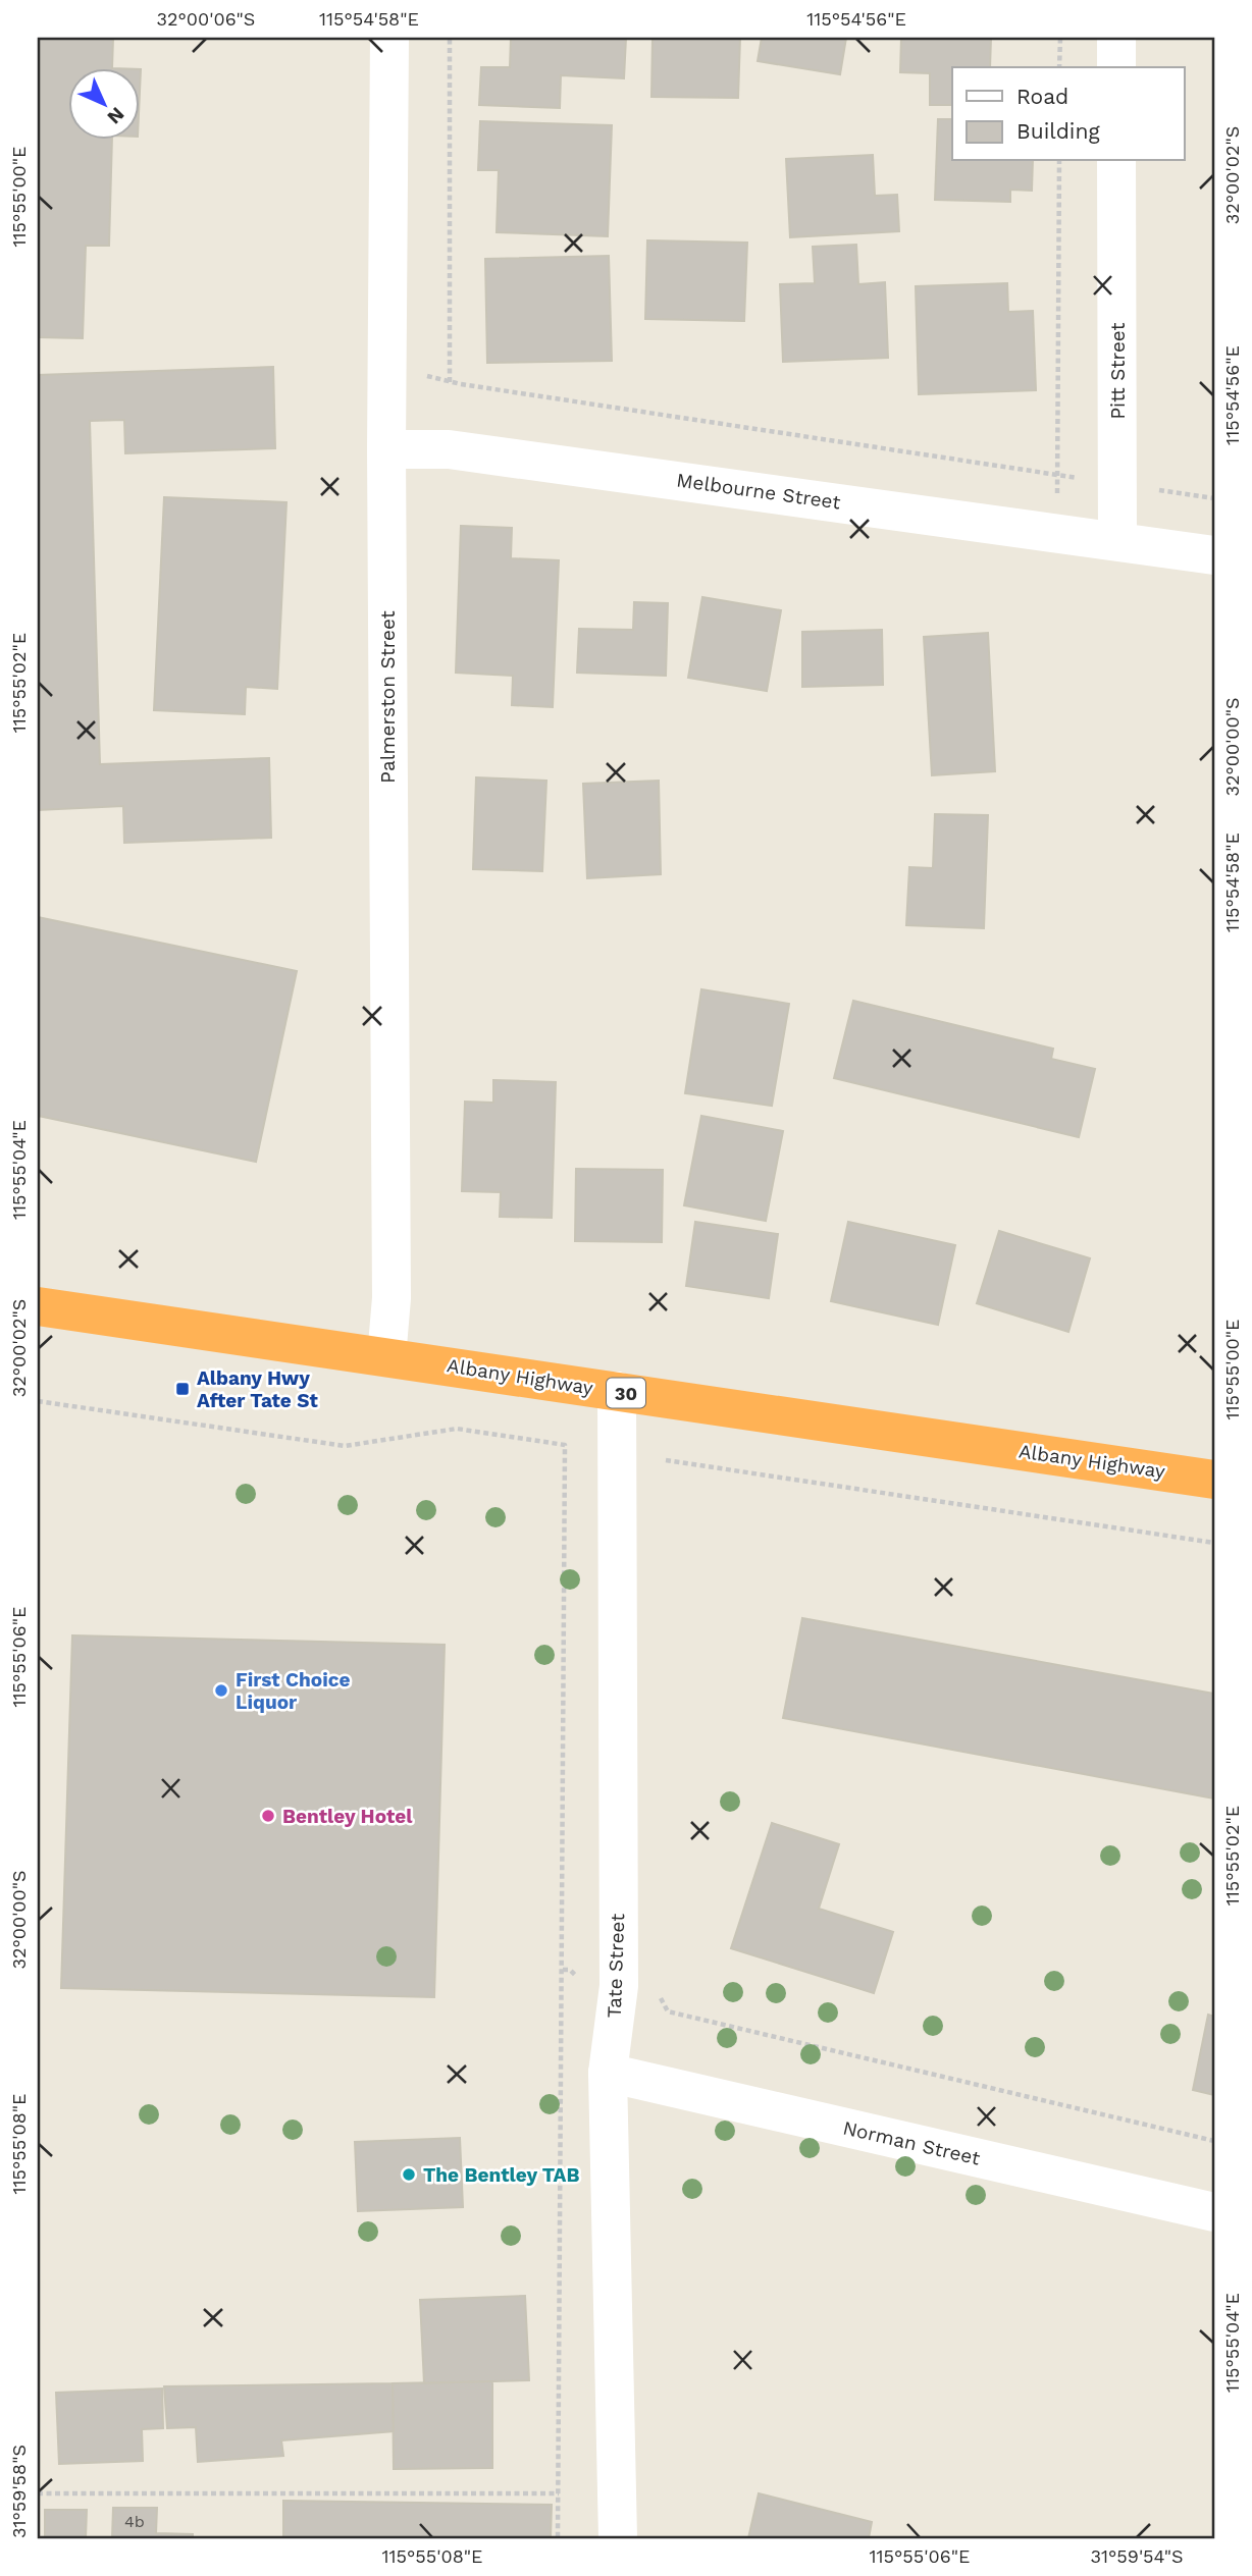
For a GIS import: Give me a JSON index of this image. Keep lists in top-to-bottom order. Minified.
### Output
{"streets":{"highway":["Albany Highway","30"],"street":["Pitt Street","Melbourne Street","Palmerston Street","Tate Street","Norman Street"]},"crossings":[["Pitt Street","Melbourne Street"],["Melbourne Street","Palmerston Street"],["Palmerston Street","Albany Highway"],["Albany Highway","Tate Street"],["Tate Street","Norman Street"]],"places":{"transit":["Albany Hwy After Tate St"],"other":["First Choice Liquor","Bentley Hotel","The Bentley TAB"]},"house_numbers":["4b"],"legend":["Road","Building"],"north":"bottom right","coordinates":["32°00'06\"S","115°54'58\"E","115°54'56\"E","32°00'02\"S","115°55'00\"E","115°55'02\"E","32°00'00\"S","115°55'04\"E","115°55'06\"E","115°55'08\"E","31°59'58\"S","31°59'54\"S"]}
